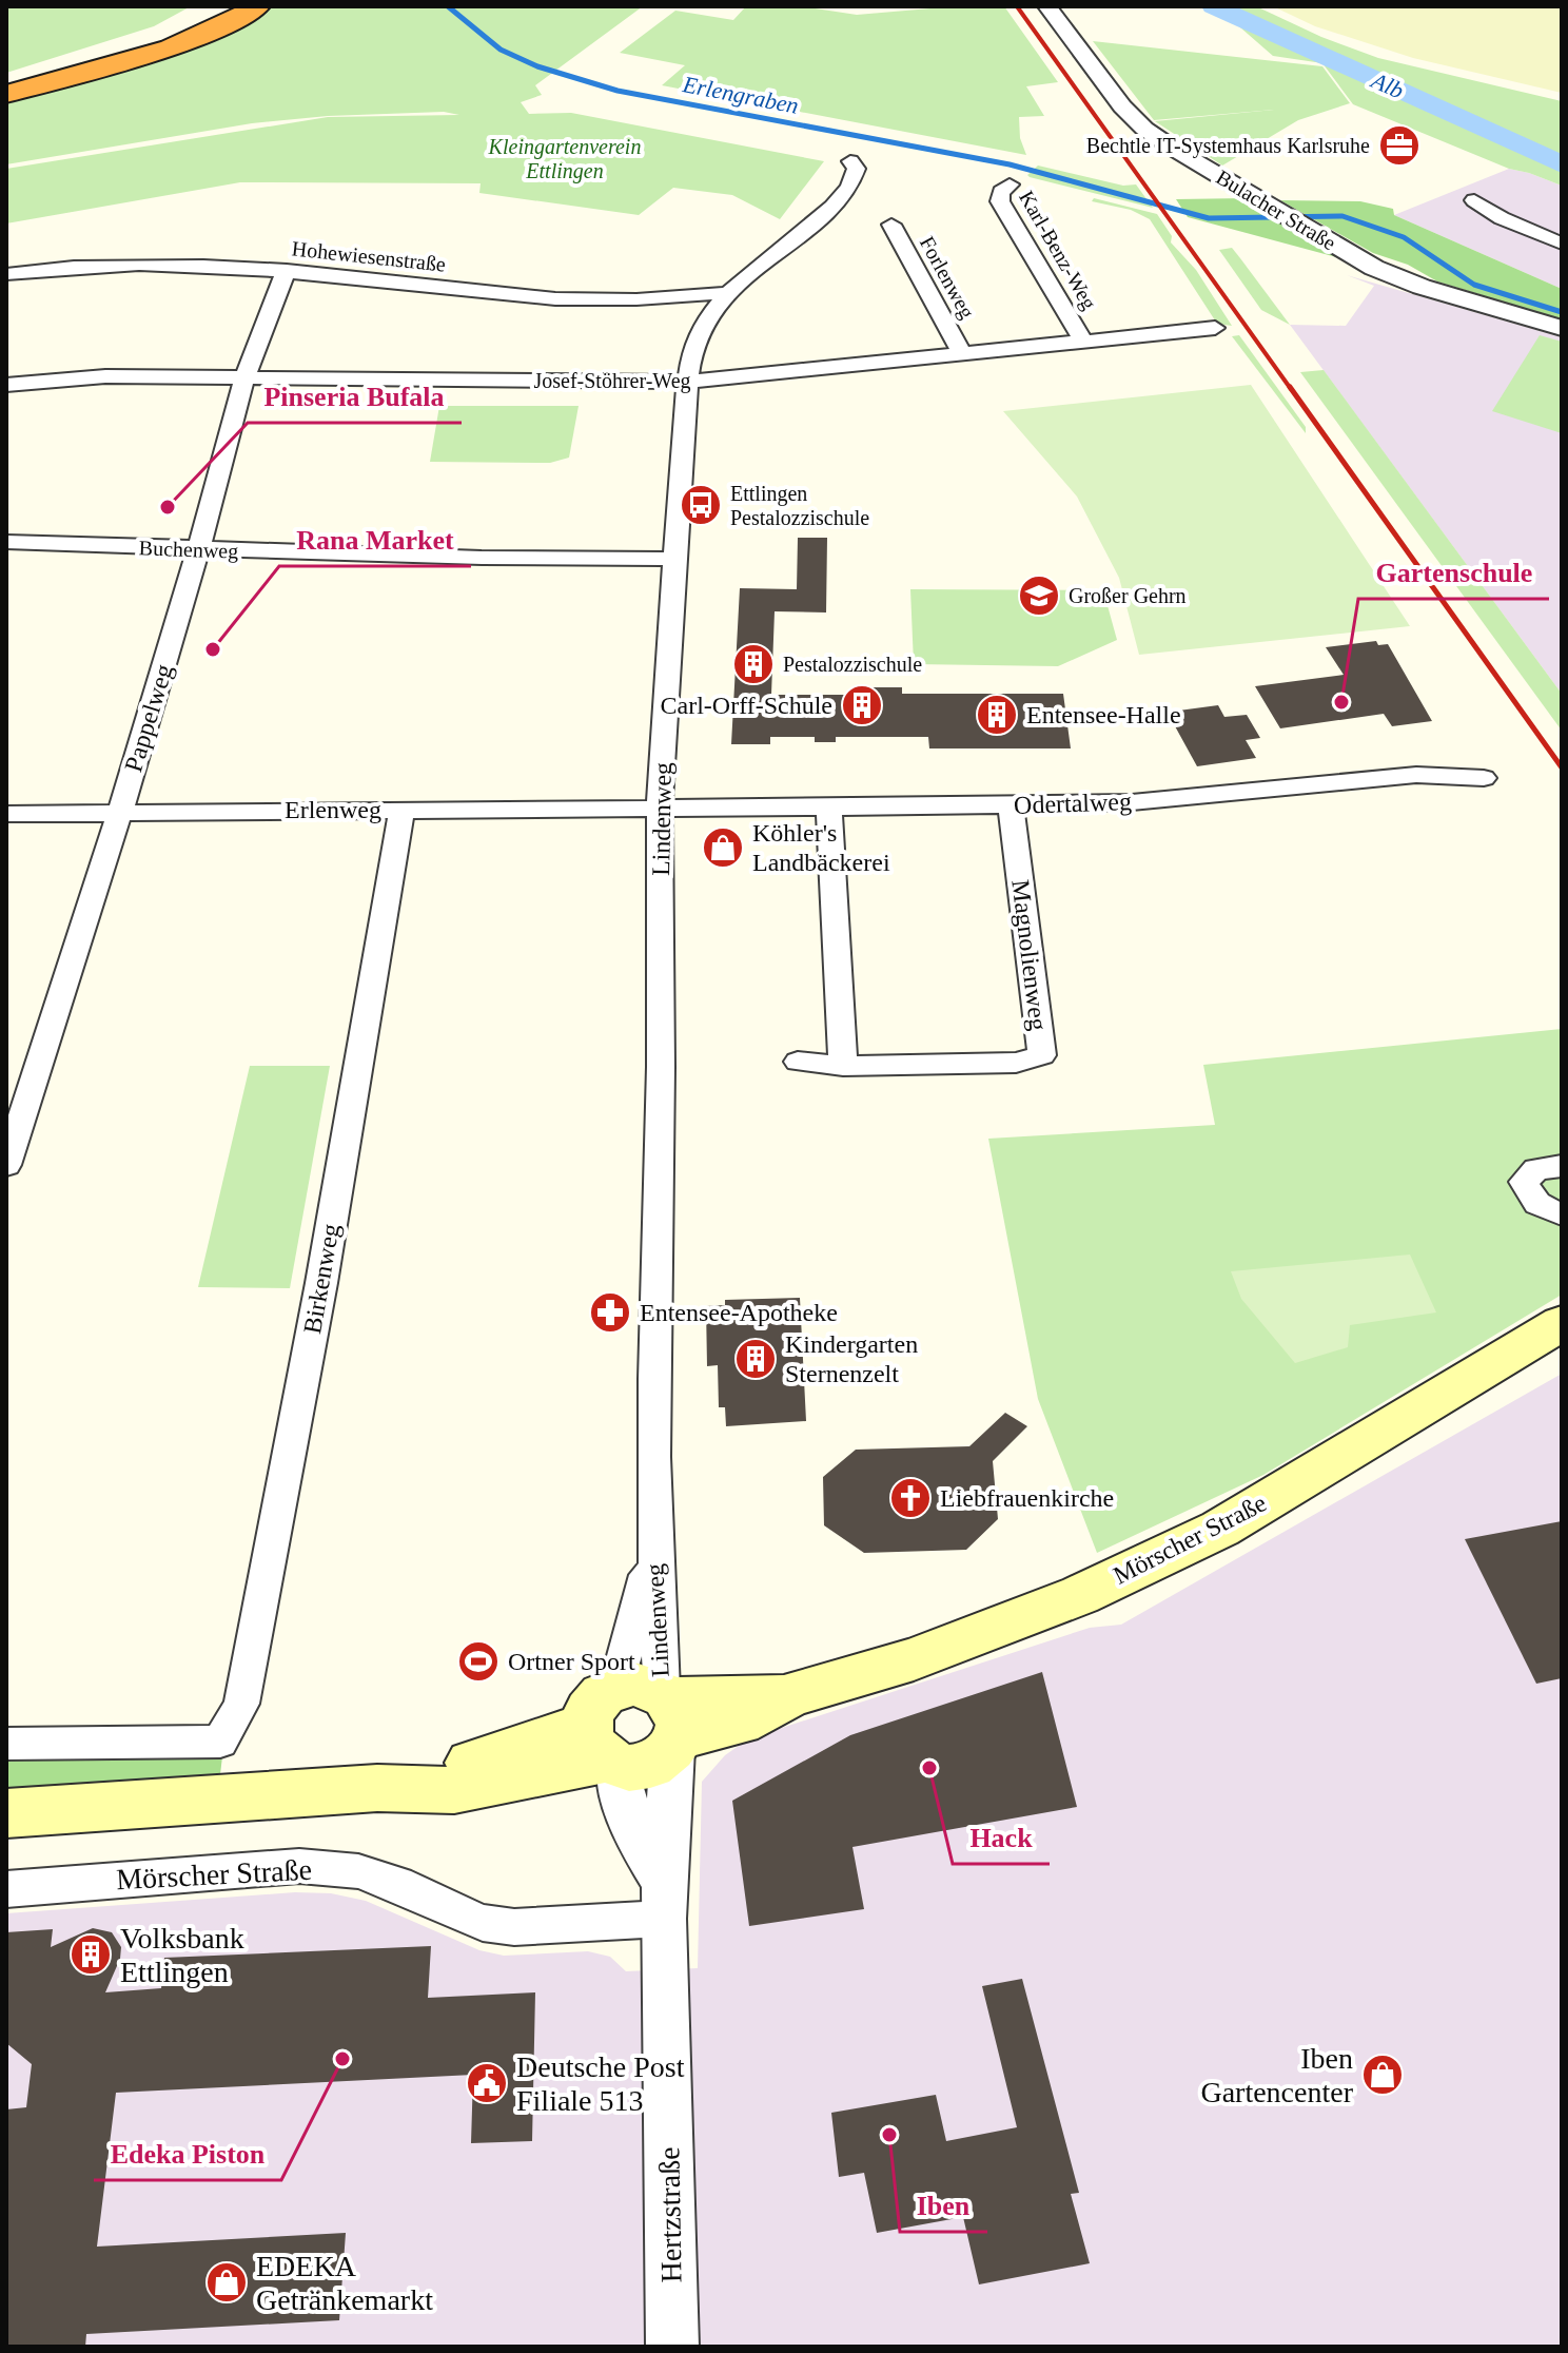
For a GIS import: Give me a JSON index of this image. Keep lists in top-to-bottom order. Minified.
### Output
{"streets":{"main road":["Mörscher Straße"],"street":["Bulacher Straße","Karl-Benz-Weg","Hohewiesenstraße","Forlenweg","Josef-Stöhrer-Weg","Buchenweg","Pappelweg","Odertalweg","Erlenweg","Lindenweg","Magnolienweg","Birkenweg","Hertzstraße"]},"crossings":[["Karl-Benz-Weg","Josef-Stöhrer-Weg"],["Hohewiesenstraße","Pappelweg"],["Hohewiesenstraße","Lindenweg"],["Forlenweg","Josef-Stöhrer-Weg"],["Josef-Stöhrer-Weg","Pappelweg"],["Josef-Stöhrer-Weg","Lindenweg"],["Buchenweg","Pappelweg"],["Buchenweg","Lindenweg"],["Pappelweg","Erlenweg"],["Odertalweg","Erlenweg"],["Odertalweg","Lindenweg"],["Odertalweg","Magnolienweg"],["Erlenweg","Lindenweg"],["Erlenweg","Birkenweg"],["Lindenweg","Mörscher Straße"],["Mörscher Straße","Hertzstraße"]],"water":["Alb","Erlengraben"],"parks":["Kleingartenverein Ettlingen"],"places":{"office":["Bechtle IT-Systemhaus Karlsruhe"],"bus stop":["Ettlingen Pestalozzischule"],"other":["Pinseria Bufala","Rana Market","Gartenschule","Hack","Edeka Piston","Iben"],"school or university":["Großer Gehrn"],"building":["Pestalozzischule","Carl-Orff-Schule","Entensee-Halle","Kindergarten Sternenzelt","Volksbank Ettlingen"],"shop":["Köhler's Landbäckerei","Iben Gartencenter","EDEKA Getränkemarkt"],"pharmacy":["Entensee-Apotheke"],"church":["Liebfrauenkirche"],"sports":["Ortner Sport"],"public building":["Deutsche Post Filiale 513"]}}
